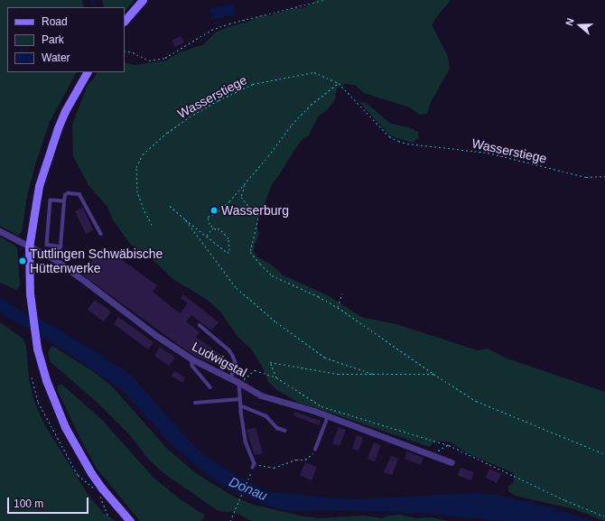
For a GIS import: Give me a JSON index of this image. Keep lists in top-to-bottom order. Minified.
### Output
{"streets":{"street":["Ludwigstal"],"path":["Wasserstiege"]},"water":["Donau"],"places":["Wasserburg","Tuttlingen Schwäbische Hüttenwerke"],"legend":["Road","Park","Water"],"scale_bar":"100 m","north":"left"}
